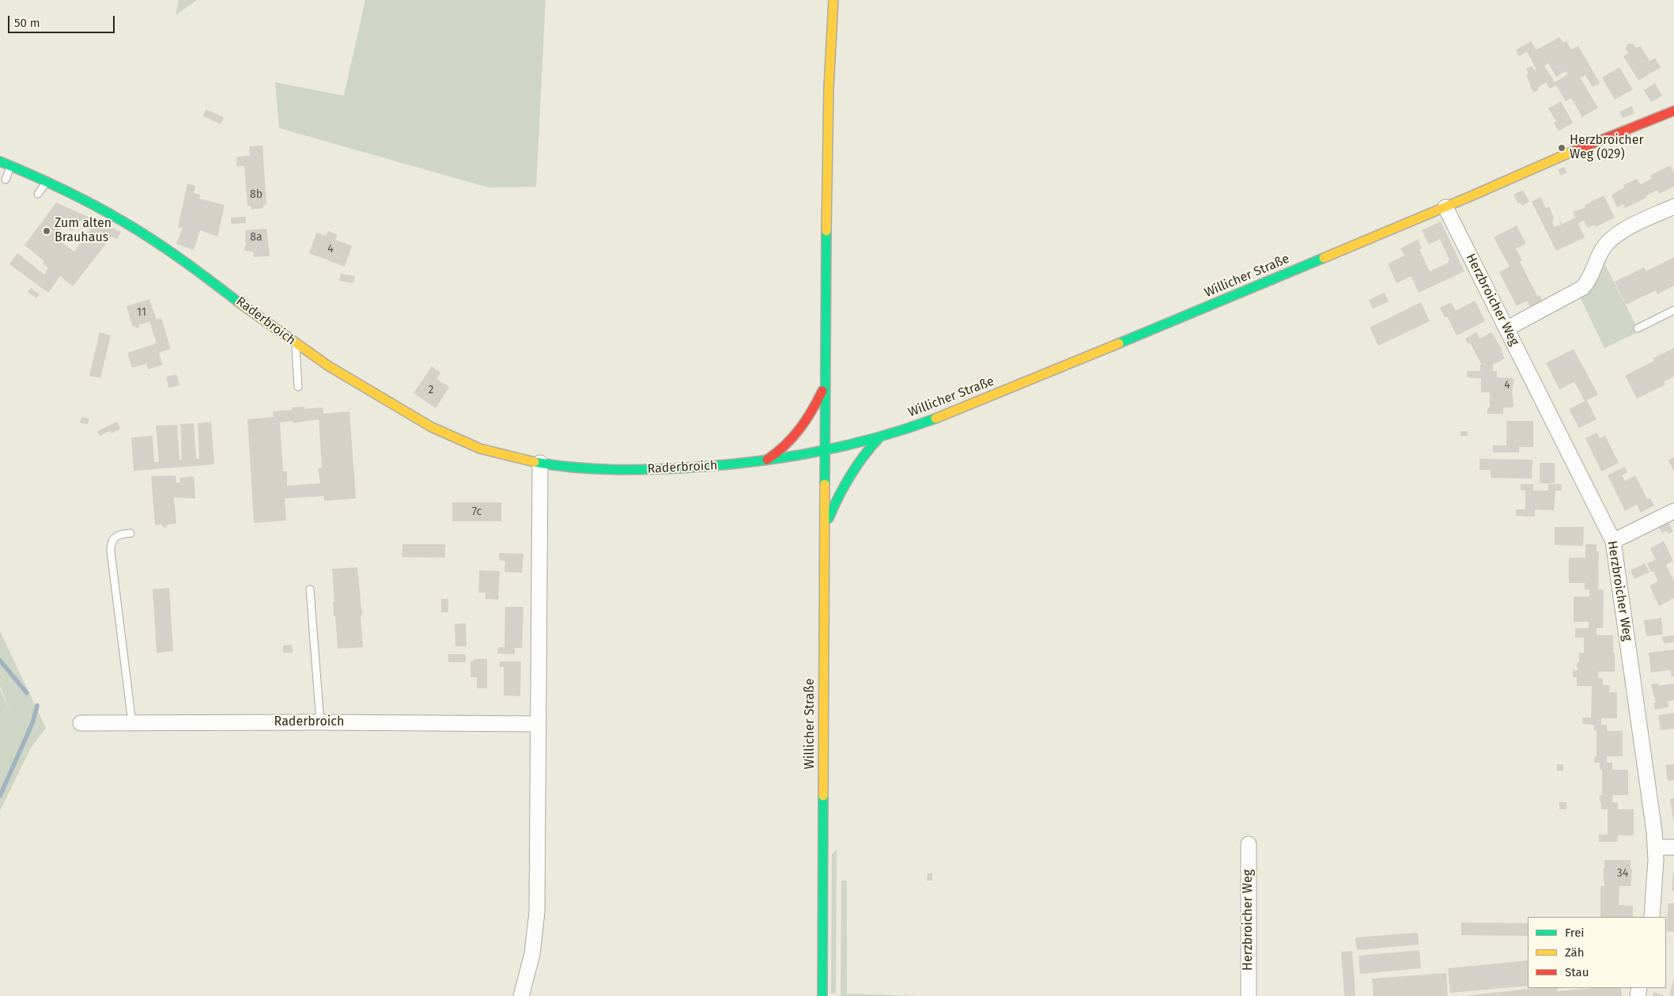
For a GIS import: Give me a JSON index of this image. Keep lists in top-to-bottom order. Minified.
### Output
{"streets":{"street":["Willicher Straße","Herzbroicher Weg","Raderbroich"]},"crossings":[["Willicher Straße","Herzbroicher Weg"],["Willicher Straße","Raderbroich"]],"places":["Herzbroicher Weg (029)","Zum alten Brauhaus"],"house_numbers":["8b","8a","4","11","4","2","7c","34"],"legend":["Frei","Zäh","Stau"],"scale_bar":"50 m"}
